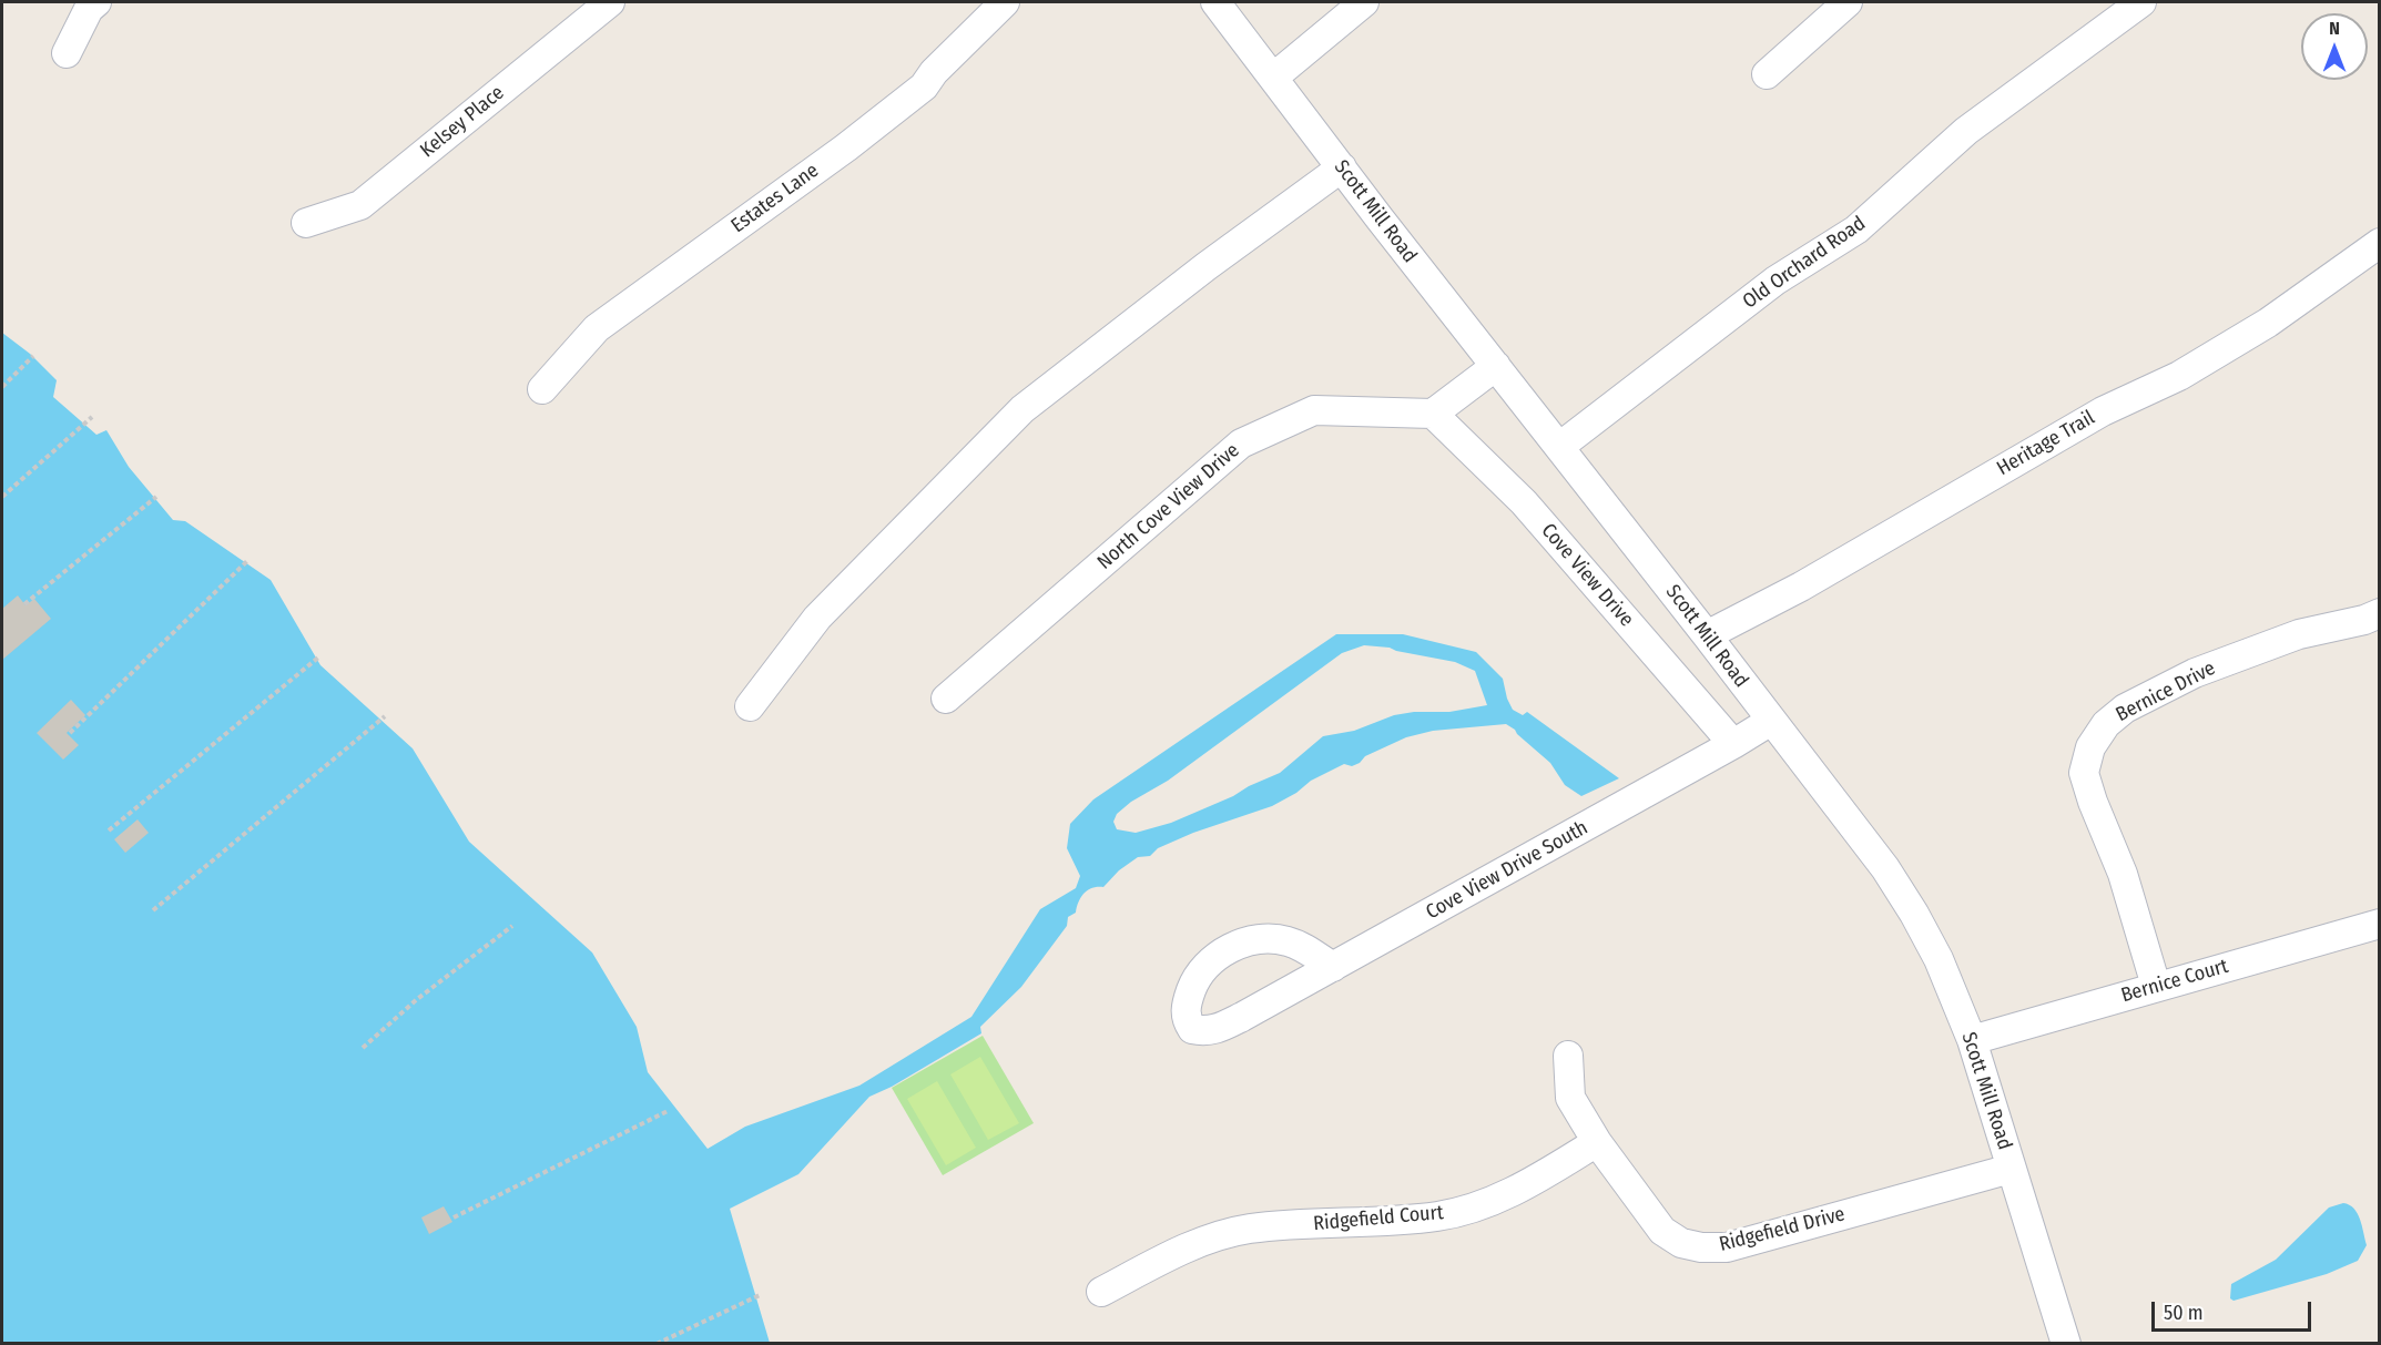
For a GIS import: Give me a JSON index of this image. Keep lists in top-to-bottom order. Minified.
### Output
{"streets":{"street":["Kelsey Place","Estates Lane","Scott Mill Road","Old Orchard Road","Heritage Trail","North Cove View Drive","Cove View Drive","Bernice Drive","Cove View Drive South","Bernice Court","Ridgefield Court","Ridgefield Drive"]},"crossings":[["Scott Mill Road","Old Orchard Road"],["Scott Mill Road","Heritage Trail"],["Scott Mill Road","Cove View Drive South"],["Scott Mill Road","Bernice Court"],["Scott Mill Road","Ridgefield Drive"],["North Cove View Drive","Cove View Drive"],["Cove View Drive","Cove View Drive South"],["Bernice Drive","Bernice Court"],["Ridgefield Court","Ridgefield Drive"]],"scale_bar":"50 m","north":"top"}
